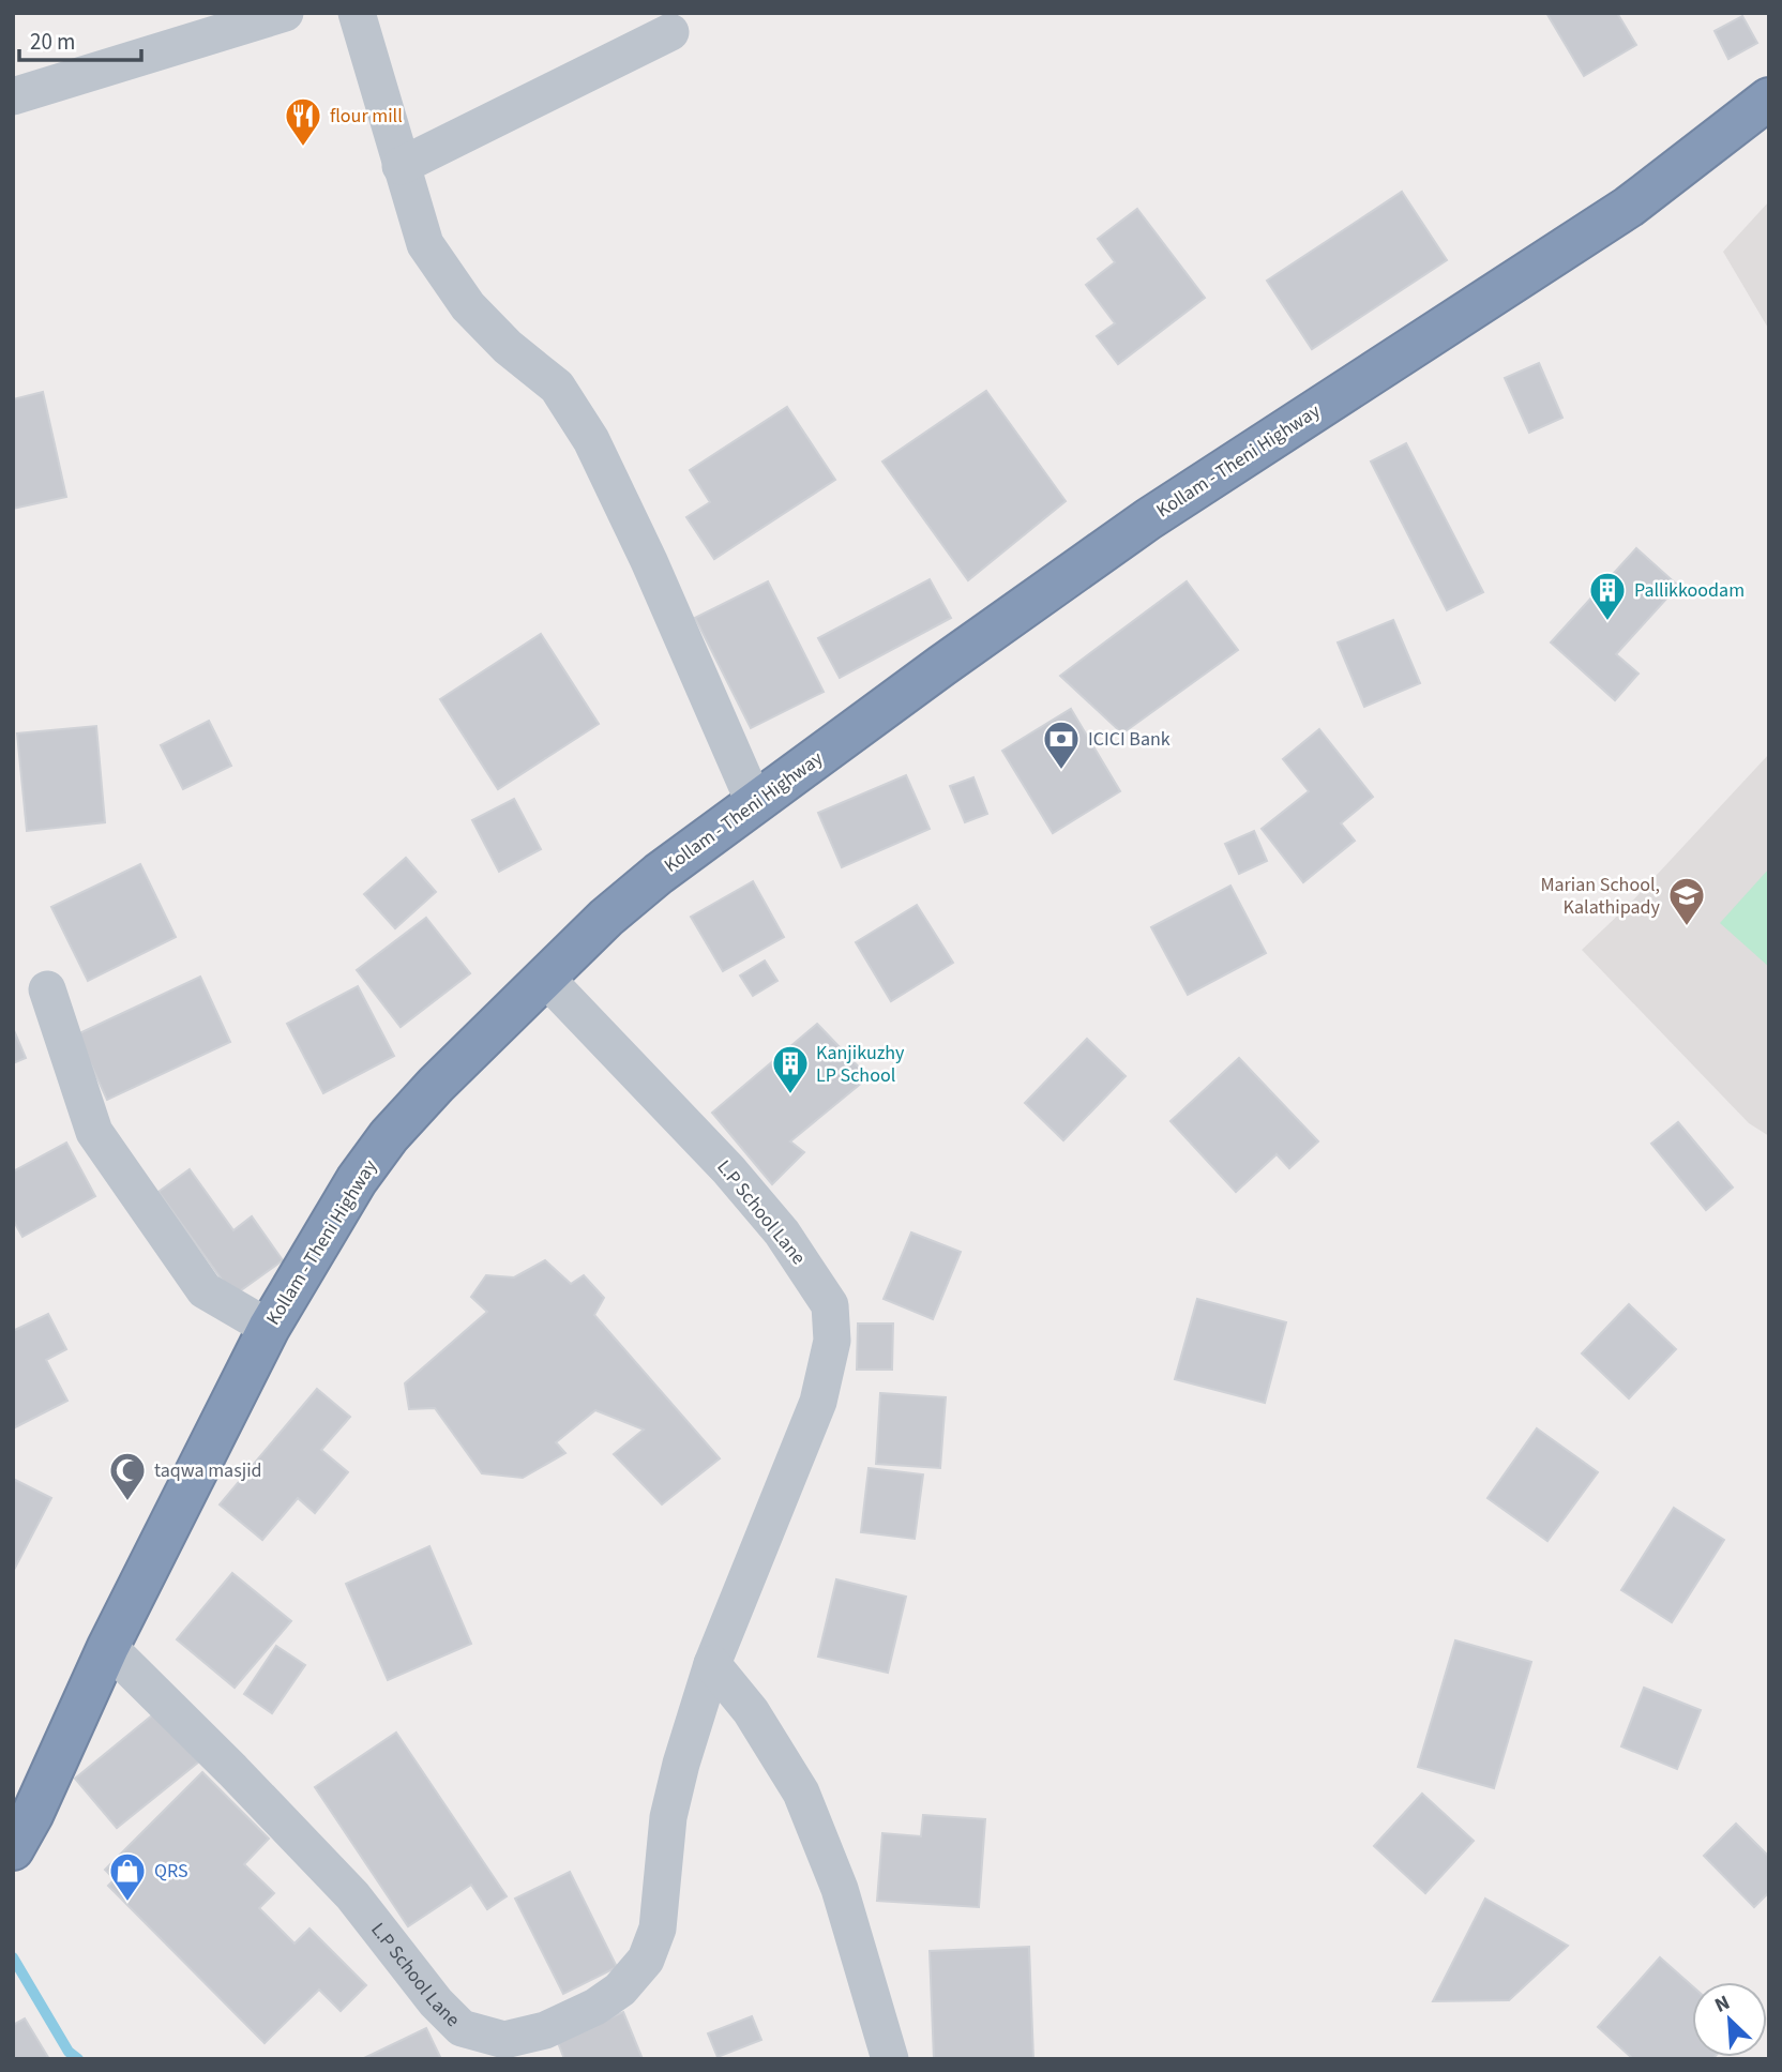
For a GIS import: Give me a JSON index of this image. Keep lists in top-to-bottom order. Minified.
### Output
{"streets":{"highway":["Kollam - Theni Highway"],"street":["L.P School Lane"]},"crossings":[["Kollam - Theni Highway","L.P School Lane"]],"places":{"restaurant":["flour mill"],"building":["Pallikkoodam","Kanjikuzhy LP School"],"bank":["ICICI Bank"],"school or university":["Marian School, Kalathipady"],"mosque":["taqwa masjid"],"shop":["QRS"]},"scale_bar":"20 m","north":"top left"}
